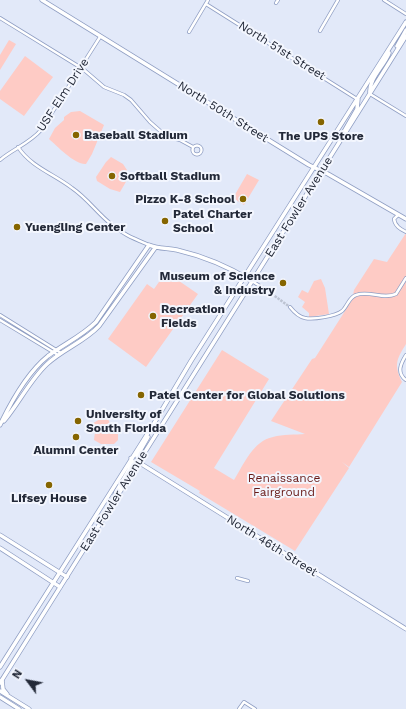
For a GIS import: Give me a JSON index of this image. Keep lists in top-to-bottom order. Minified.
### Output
{"streets":{"main road":["North 50th Street","East Fowler Avenue","North 46th Street"],"street":["North 51st Street","USF Elm Drive"]},"crossings":[["North 51st Street","East Fowler Avenue"],["USF Elm Drive","North 50th Street"],["North 50th Street","East Fowler Avenue"],["East Fowler Avenue","North 46th Street"]],"parks":["Renaissance Fairground"],"places":["The UPS Store","Baseball Stadium","Softball Stadium","Pizzo K-8 School","Patel Charter School","Yuengling Center","Museum of Science & Industry","Recreation Fields","Patel Center for Global Solutions","University of South Florida","Alumni Center","Lifsey House"],"north":"top left"}
